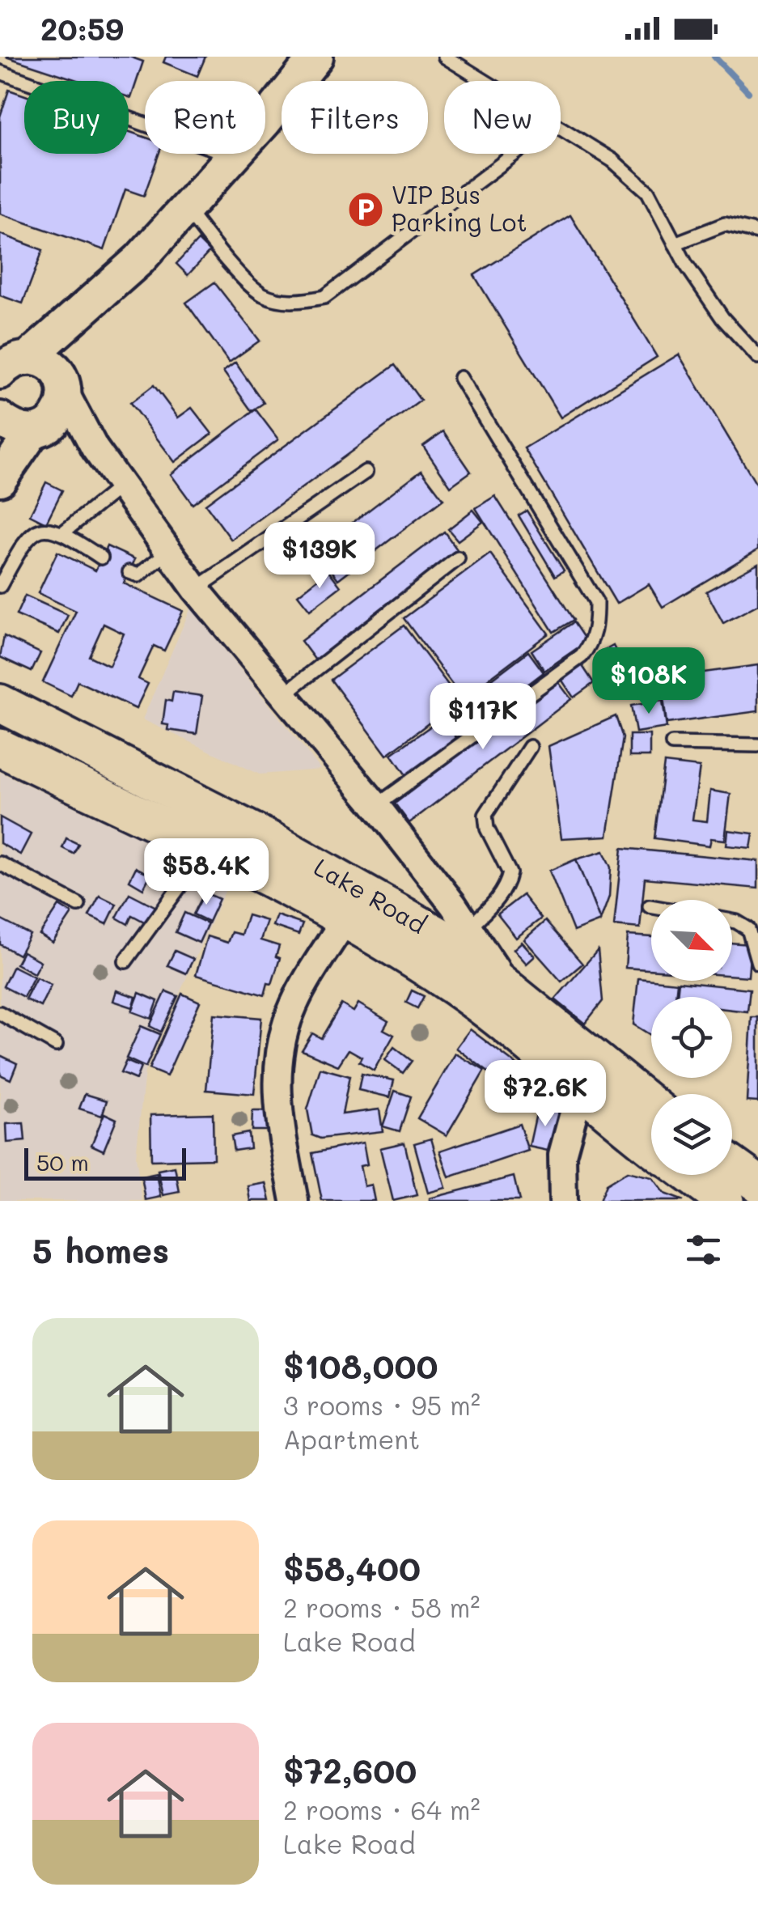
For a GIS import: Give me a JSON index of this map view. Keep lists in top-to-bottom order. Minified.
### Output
{"streets":{"main road":["Lake Road"]},"places":{"parking":["VIP Bus Parking Lot"]},"scale_bar":"50 m","north":"bottom right","page":{"status":"20:59","chip":["Buy","Rent","Filters","New"],"price":["$139K","$108K","$117K","$58.4K","$72.6K"],"scale":"50 m","heading":"5 homes","list":[{"name":"$108,000","note":"3 rooms · 95 m² · Apartment"},{"name":"$58,400","note":"2 rooms · 58 m² · Lake Road"},{"name":"$72,600","note":"2 rooms · 64 m² · Lake Road"}]}}
